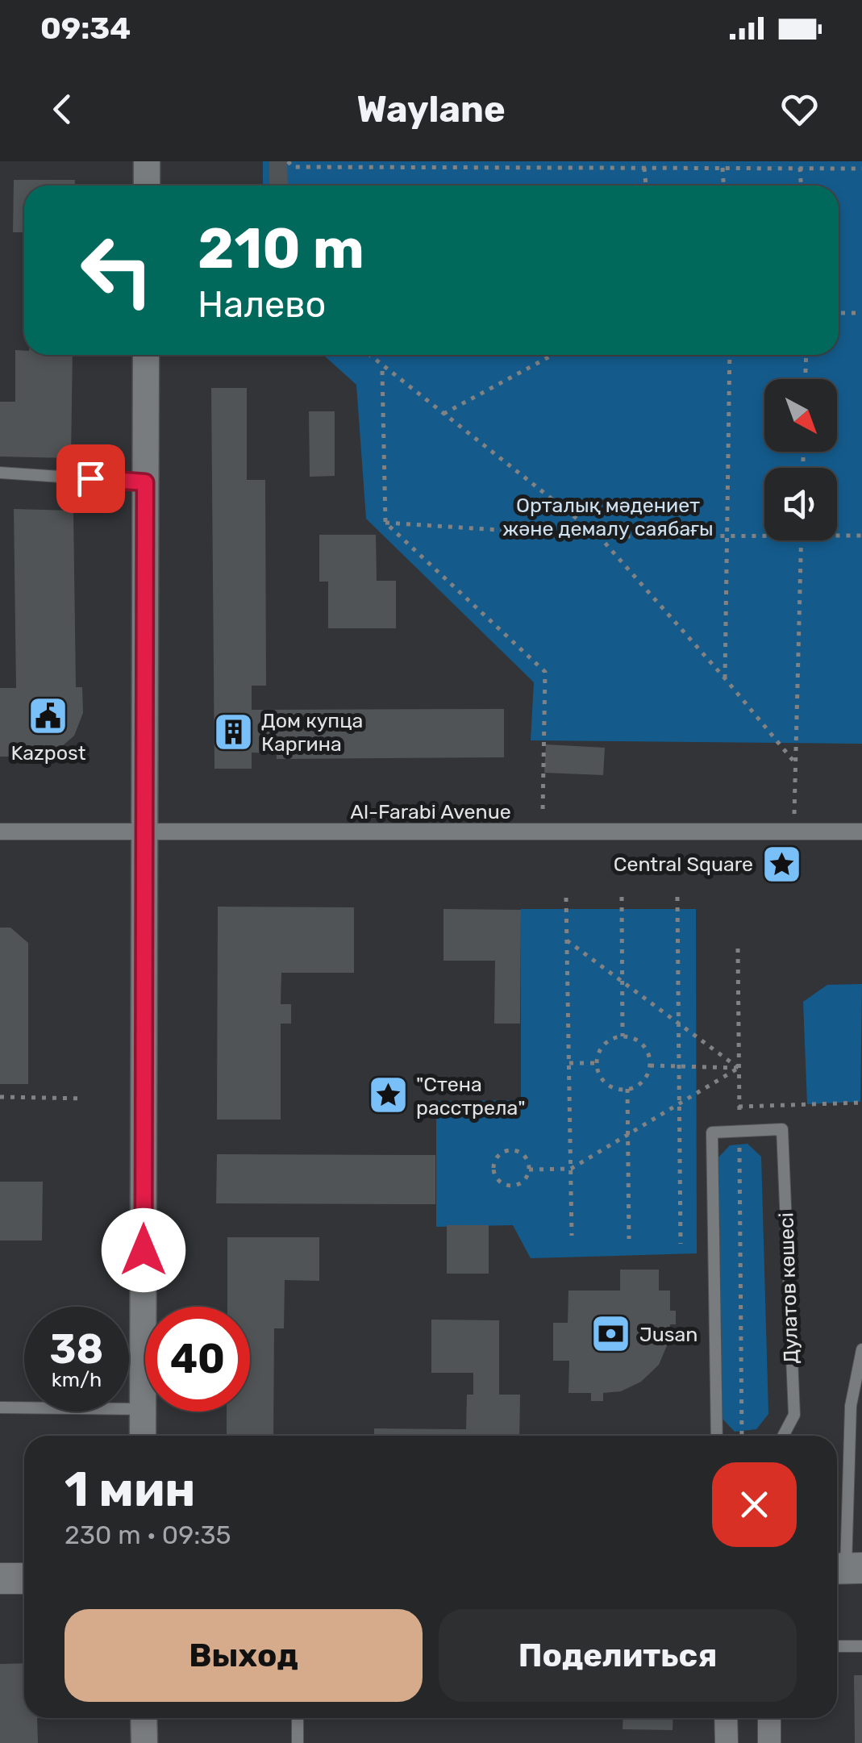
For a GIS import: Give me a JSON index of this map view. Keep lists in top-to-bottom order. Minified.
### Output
{"streets":{"street":["Al-Farabi Avenue"],"lane":["Дулатов көшесі"]},"parks":["Орталық мәдениет және демалу саябағы"],"places":{"public building":["Kazpost"],"building":["Дом купца Каргина"],"place":["Central Square","\"Стена расстрела\""],"bank":["Jusan"]},"north":"bottom right","page":{"status":"09:34","header":"Waylane","turn":["210 m","Налево"],"speed":"38 km/h","limit":"40","heading":["1 мин","230 m · 09:35"],"buttons":["Выход","Поделиться"]}}
